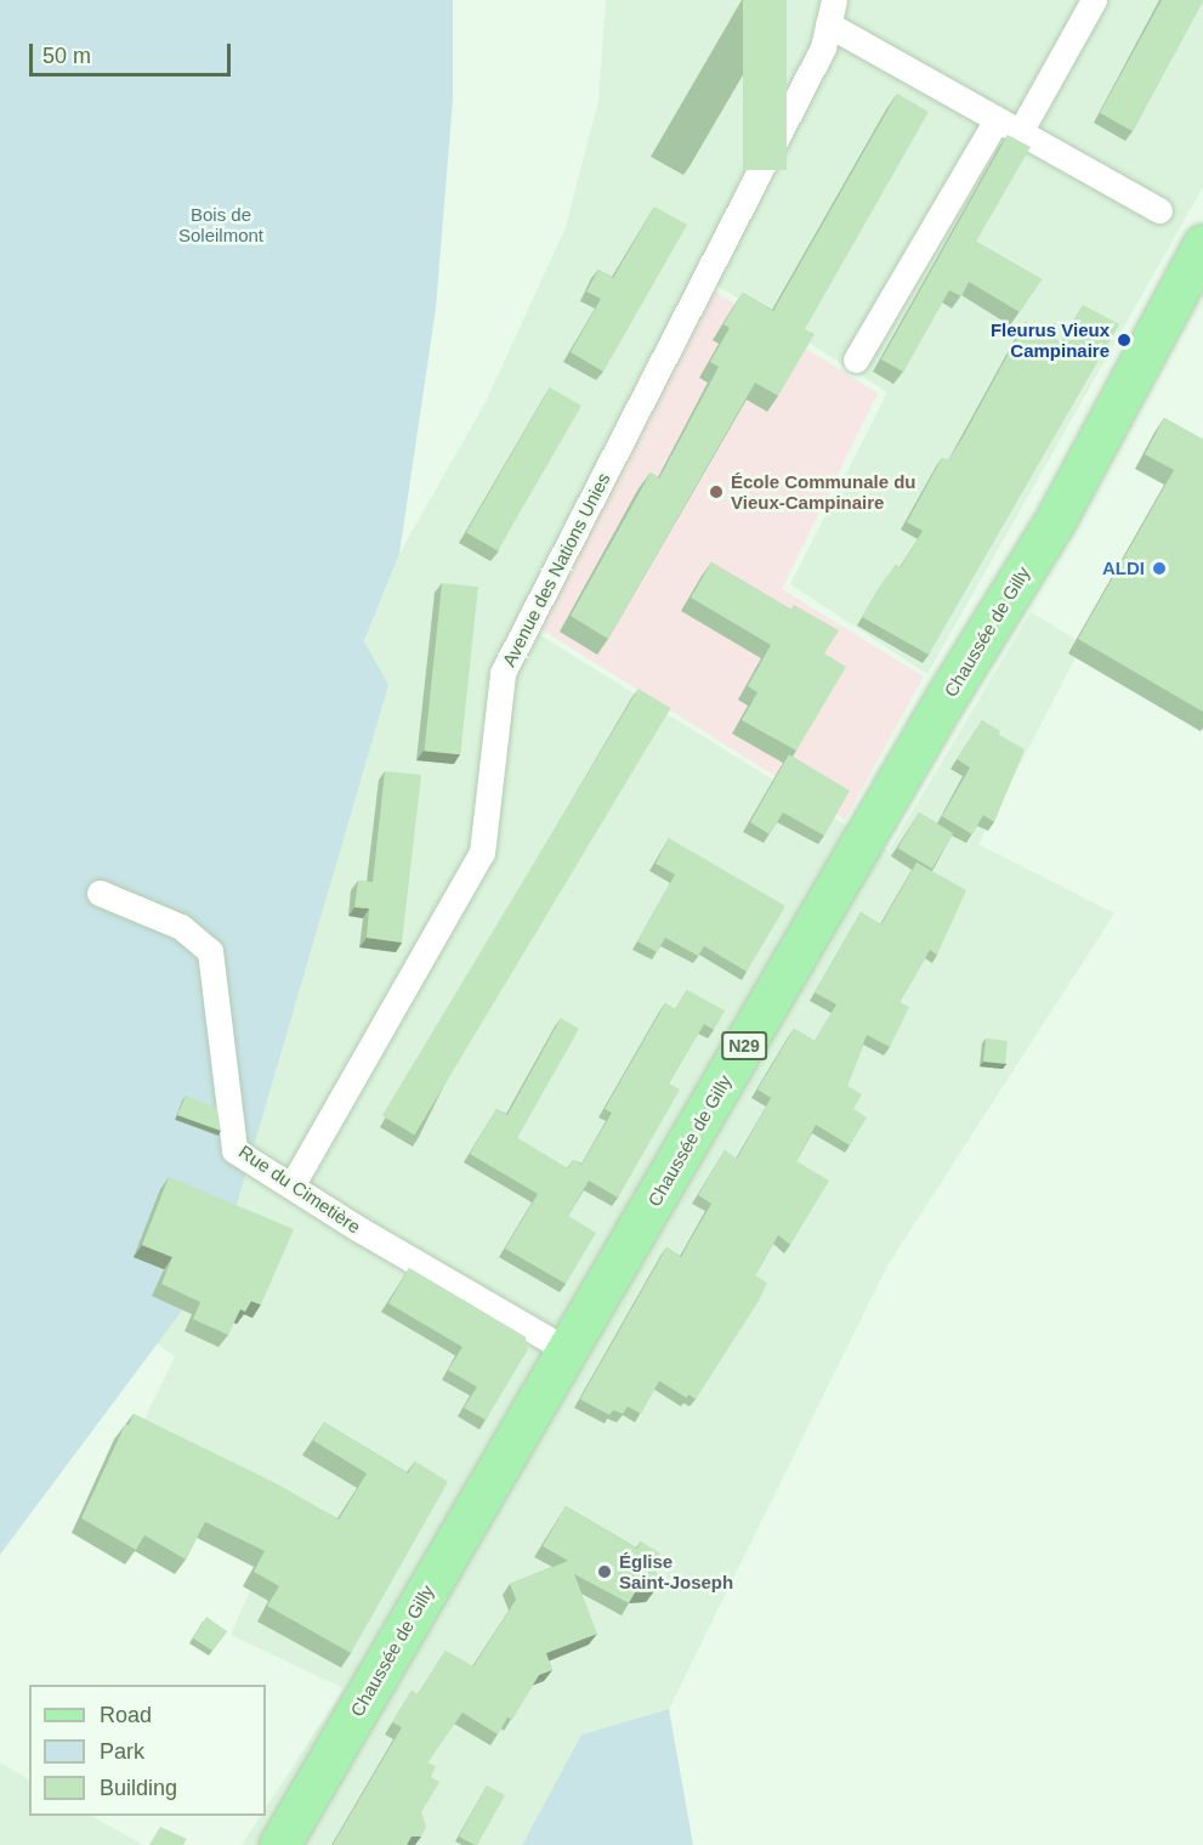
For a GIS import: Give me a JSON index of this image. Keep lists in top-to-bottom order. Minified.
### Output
{"streets":{"main road":["Chaussée de Gilly","N29"],"street":["Avenue des Nations Unies","Rue du Cimetière"]},"crossings":[["Avenue des Nations Unies","Rue du Cimetière"],["Chaussée de Gilly","Rue du Cimetière"]],"parks":["Bois de Soleilmont"],"places":["Fleurus Vieux Campinaire","École Communale du Vieux-Campinaire","ALDI","Église Saint-Joseph"],"legend":["Road","Park","Building"],"scale_bar":"50 m"}
